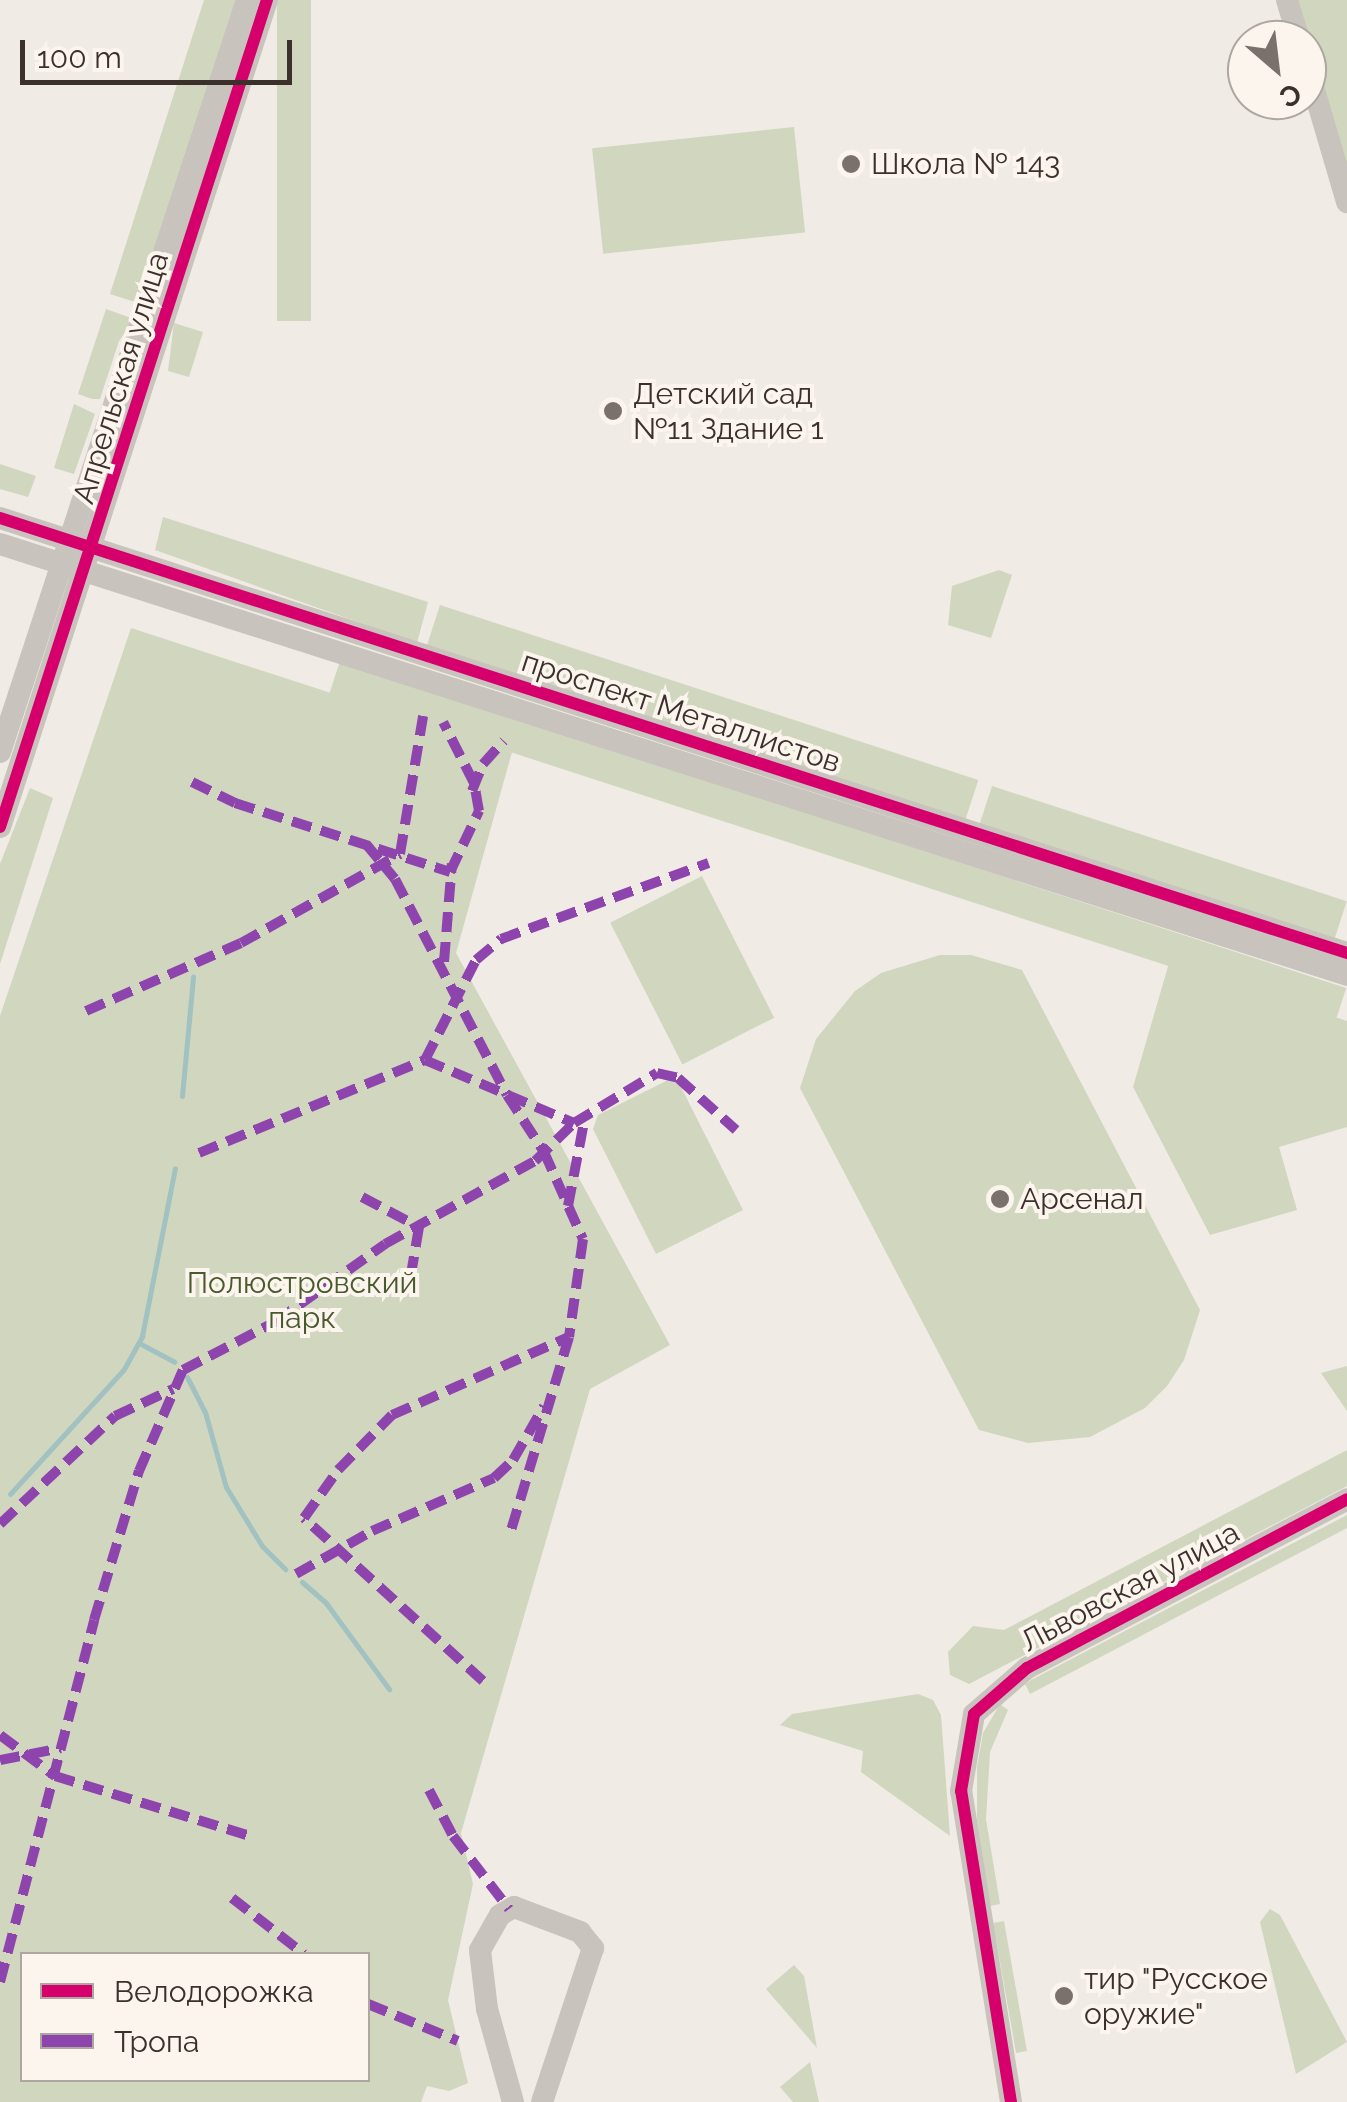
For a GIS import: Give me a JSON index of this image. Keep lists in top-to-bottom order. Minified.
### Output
{"streets":{"street":["Апрельская улица","проспект Металлистов","Львовская улица"]},"crossings":[["Апрельская улица","проспект Металлистов"]],"parks":["Полюстровский парк"],"places":["Школа № 143","Детский сад №11 Здание 1","Арсенал","тир \"Русское оружие\""],"legend":["Велодорожка","Тропа"],"scale_bar":"100 m","north":"bottom right"}
